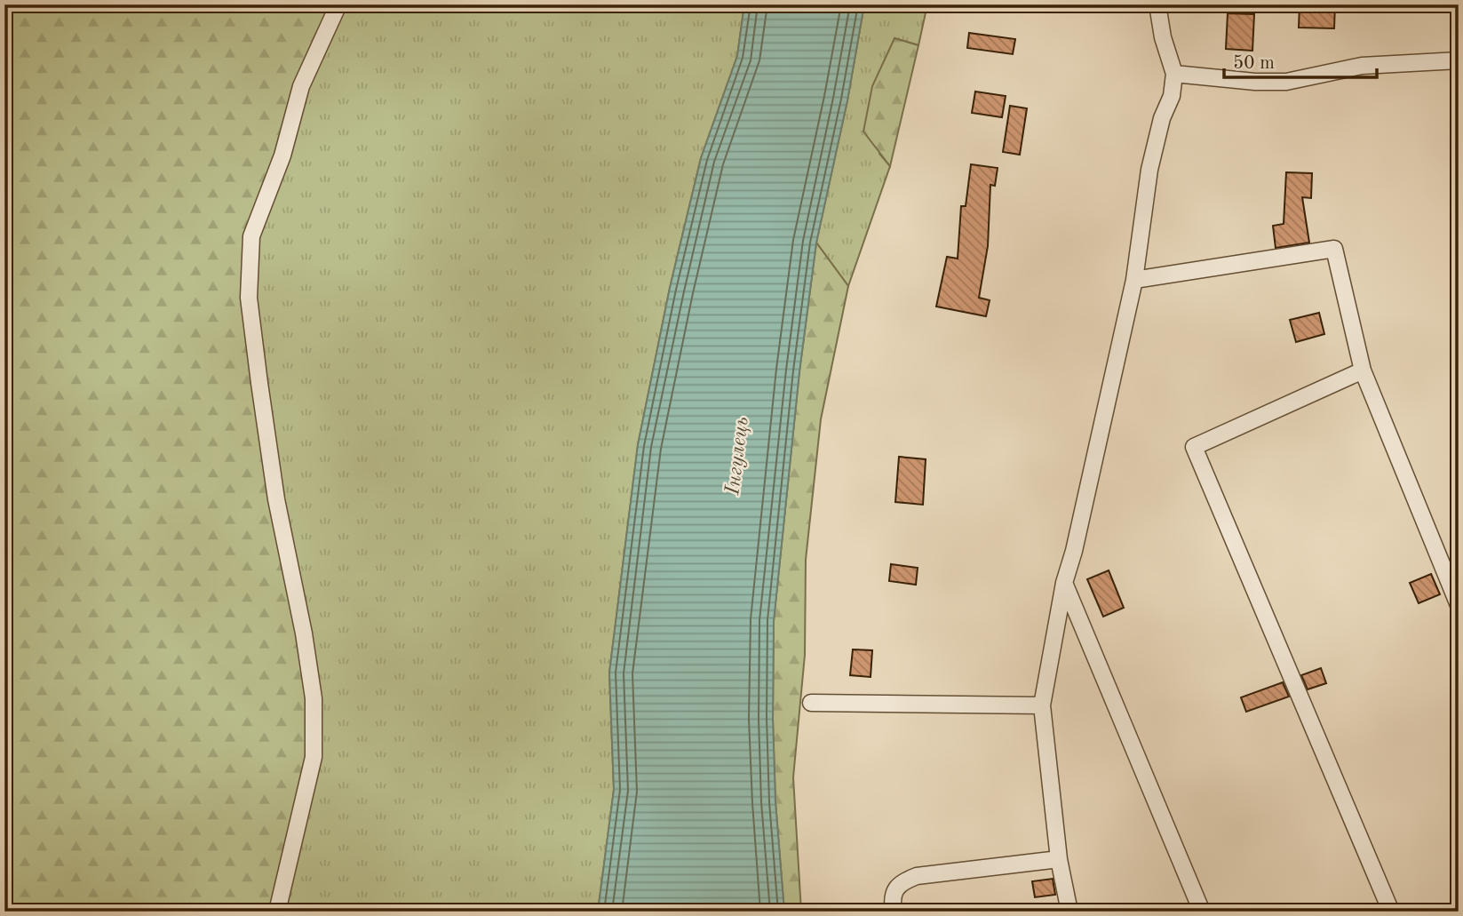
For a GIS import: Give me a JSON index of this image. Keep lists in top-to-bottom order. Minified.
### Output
{"water":["Інгулець"],"scale_bar":"50 m"}
